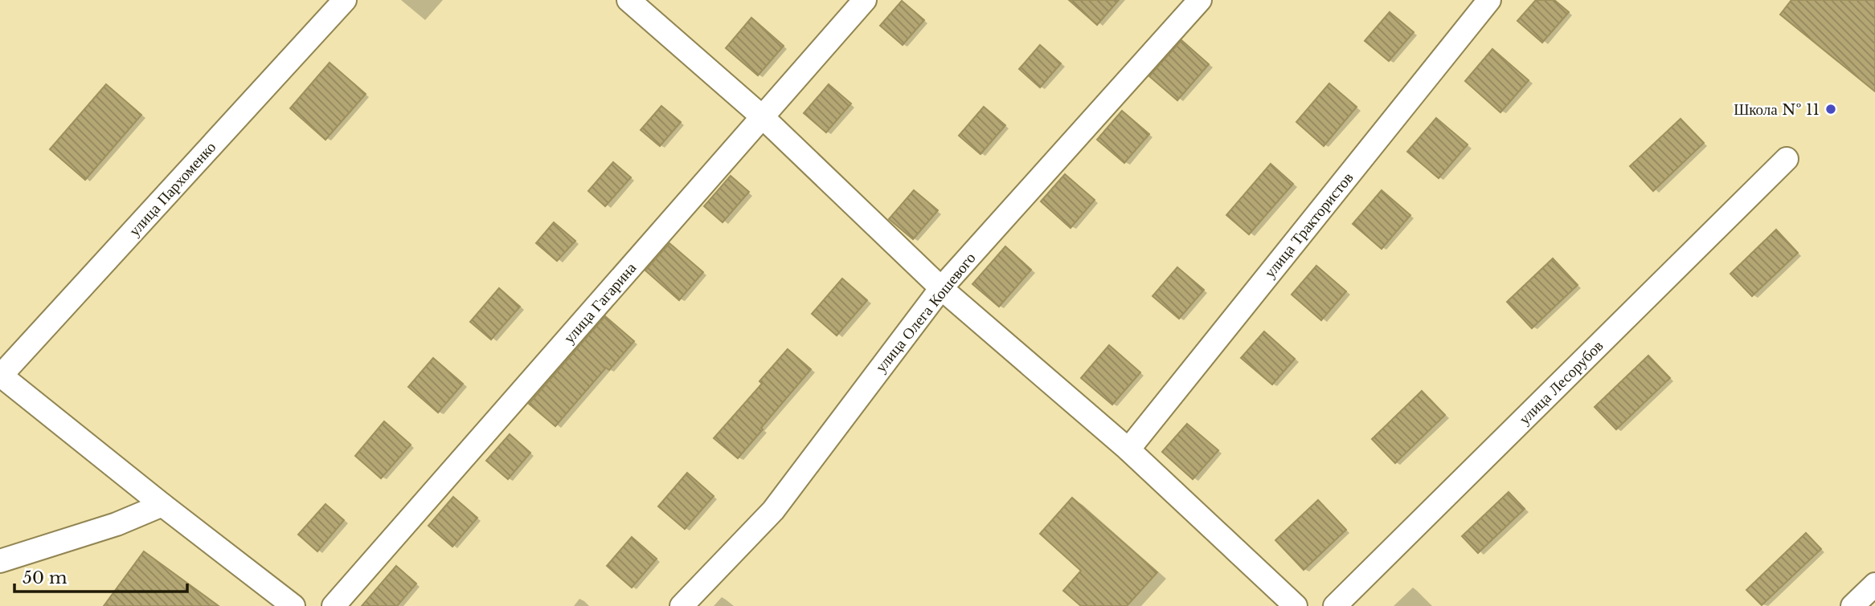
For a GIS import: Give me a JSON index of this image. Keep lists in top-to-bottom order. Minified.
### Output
{"streets":{"street":["улица Пархоменко","улица Трактористов","улица Гагарина","улица Олега Кошевого","улица Лесорубов"]},"places":["Школа № 11"],"scale_bar":"50 m"}
